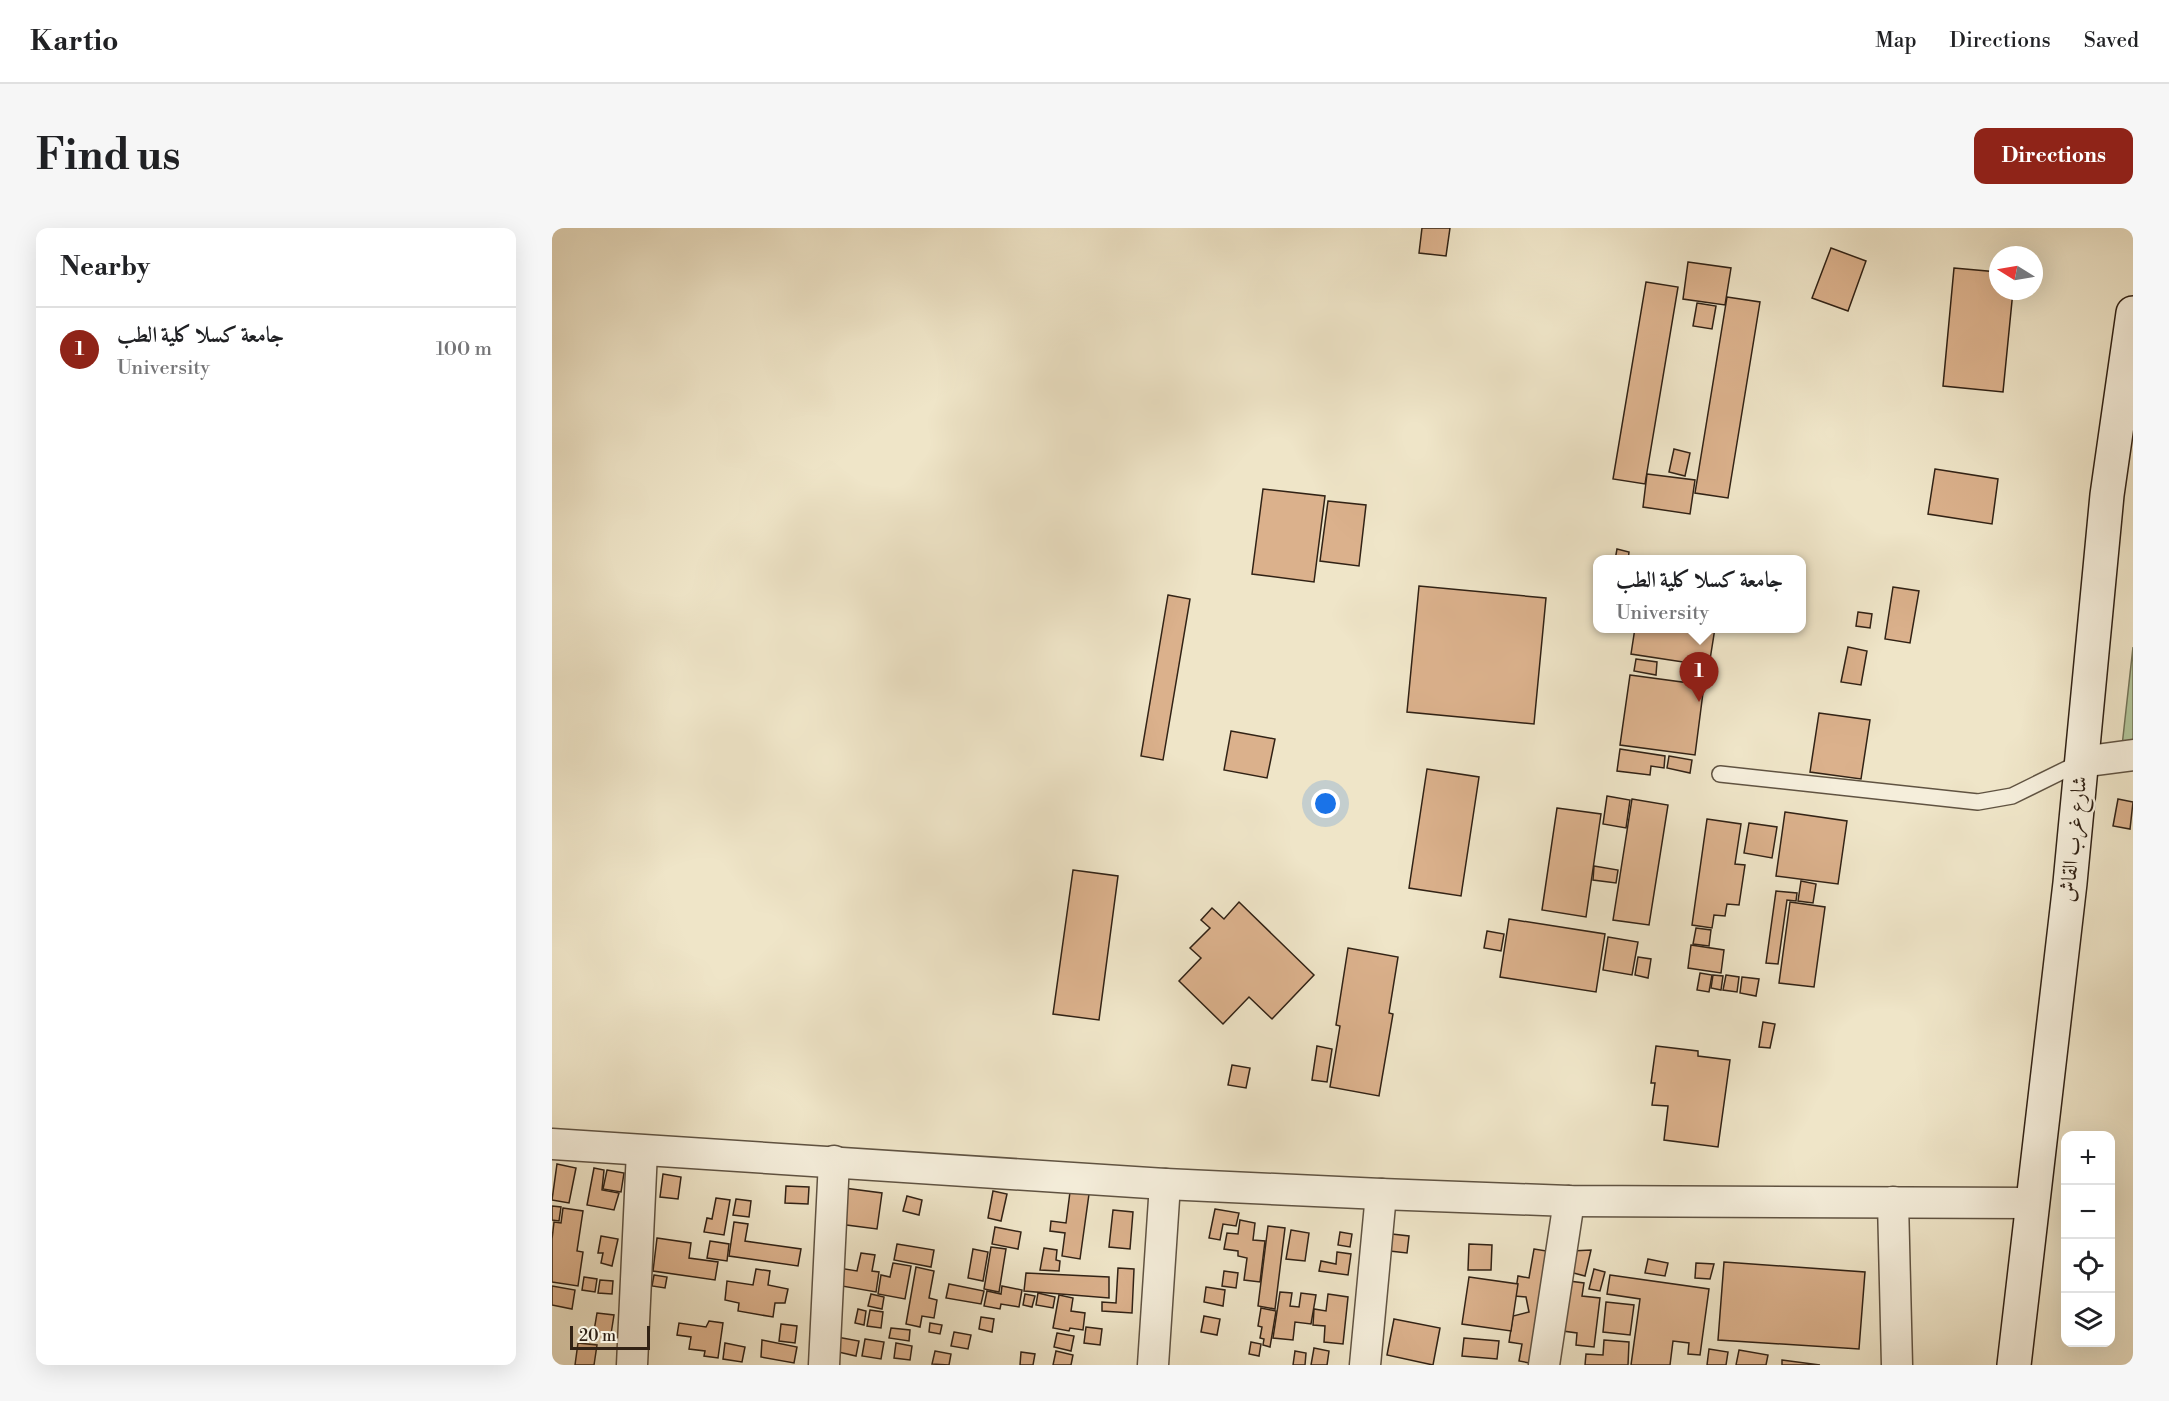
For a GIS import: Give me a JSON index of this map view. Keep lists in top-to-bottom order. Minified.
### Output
{"streets":{"main road":["شارع غرب القاش"]},"scale_bar":"20 m","north":"left","page":{"header":"Kartio","nav":["Map","Directions","Saved"],"buttons":"Directions","title":"Find us","heading":"Nearby","list":[{"mark":"1","name":"جامعة كسلا كلية الطب","note":"University","value":"100 m"}],"popup":["جامعة كسلا كلية الطب","University"],"pins":"1","map_buttons":["+","−"],"scale":"20 m"}}
